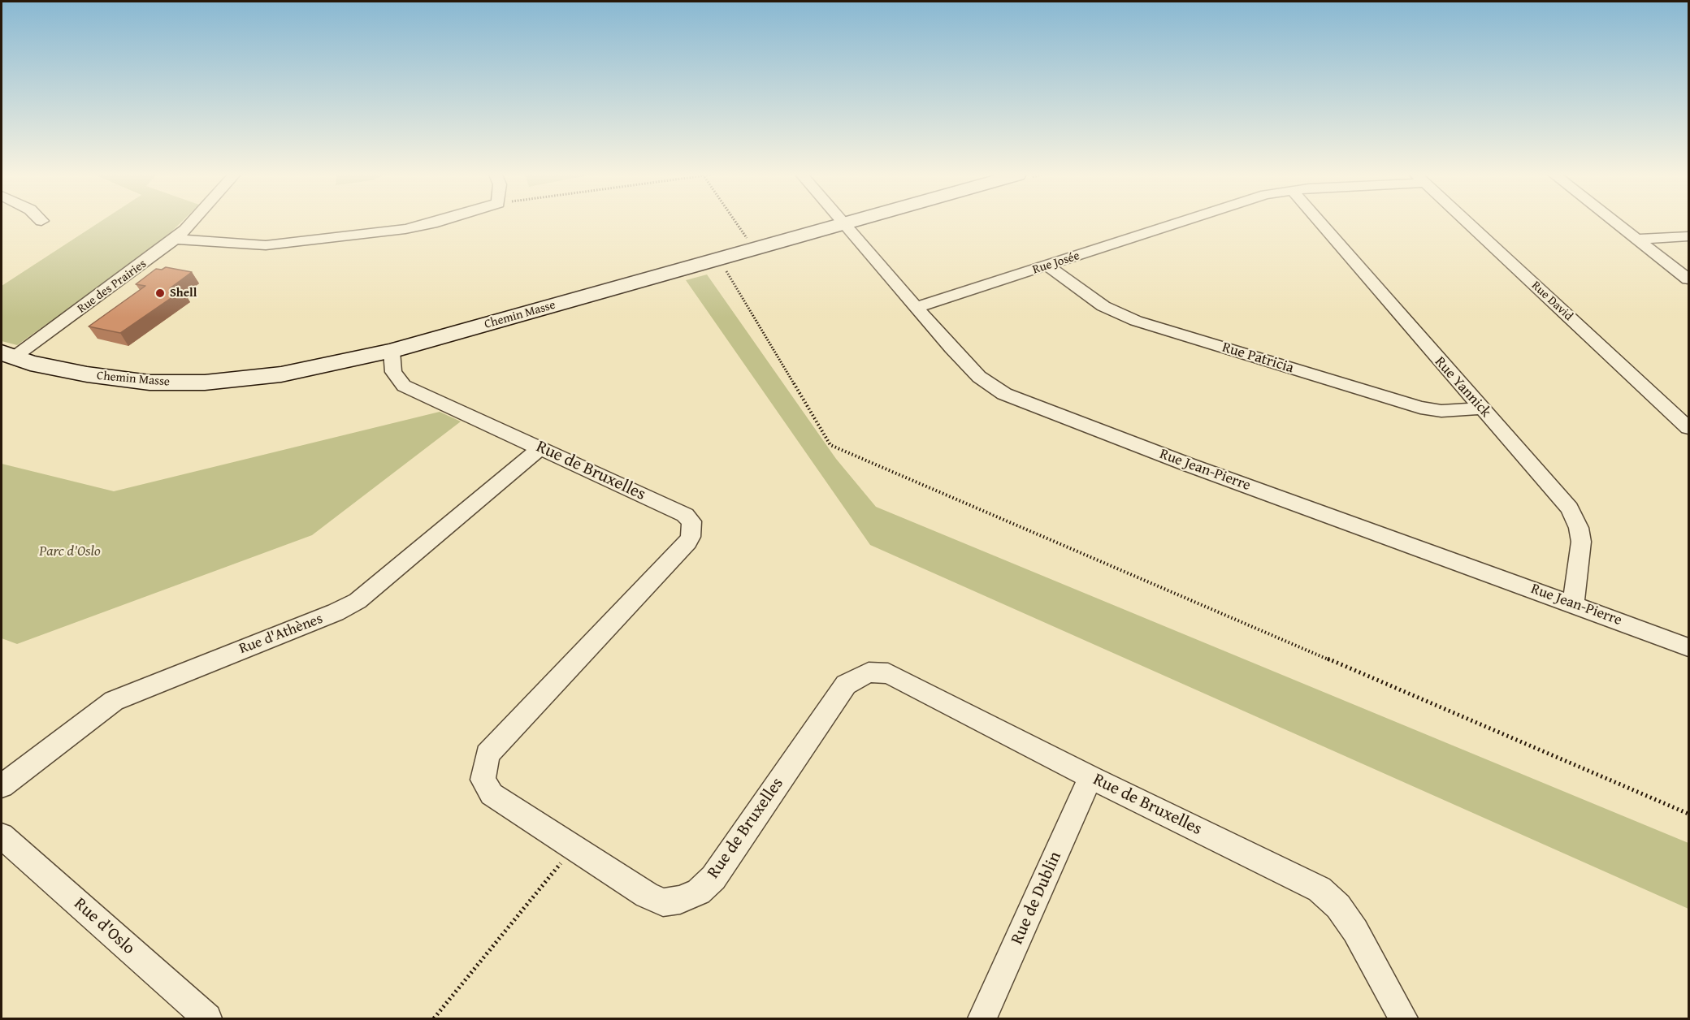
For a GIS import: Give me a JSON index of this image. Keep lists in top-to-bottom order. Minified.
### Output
{"streets":{"street":["Rue Josée","Rue des Prairies","Rue David","Chemin Masse","Rue Patricia","Rue Yannick","Rue Jean-Pierre","Rue de Bruxelles","Rue d'Athènes","Rue de Dublin","Rue d'Oslo"]},"crossings":[["Rue Josée","Rue Patricia"],["Rue Josée","Rue Jean-Pierre"],["Rue des Prairies","Chemin Masse"],["Chemin Masse","Rue Jean-Pierre"],["Chemin Masse","Rue de Bruxelles"],["Rue Patricia","Rue Yannick"],["Rue Yannick","Rue Jean-Pierre"],["Rue de Bruxelles","Rue d'Athènes"],["Rue de Bruxelles","Rue de Dublin"]],"parks":["Parc d'Oslo"],"places":["Shell"]}
